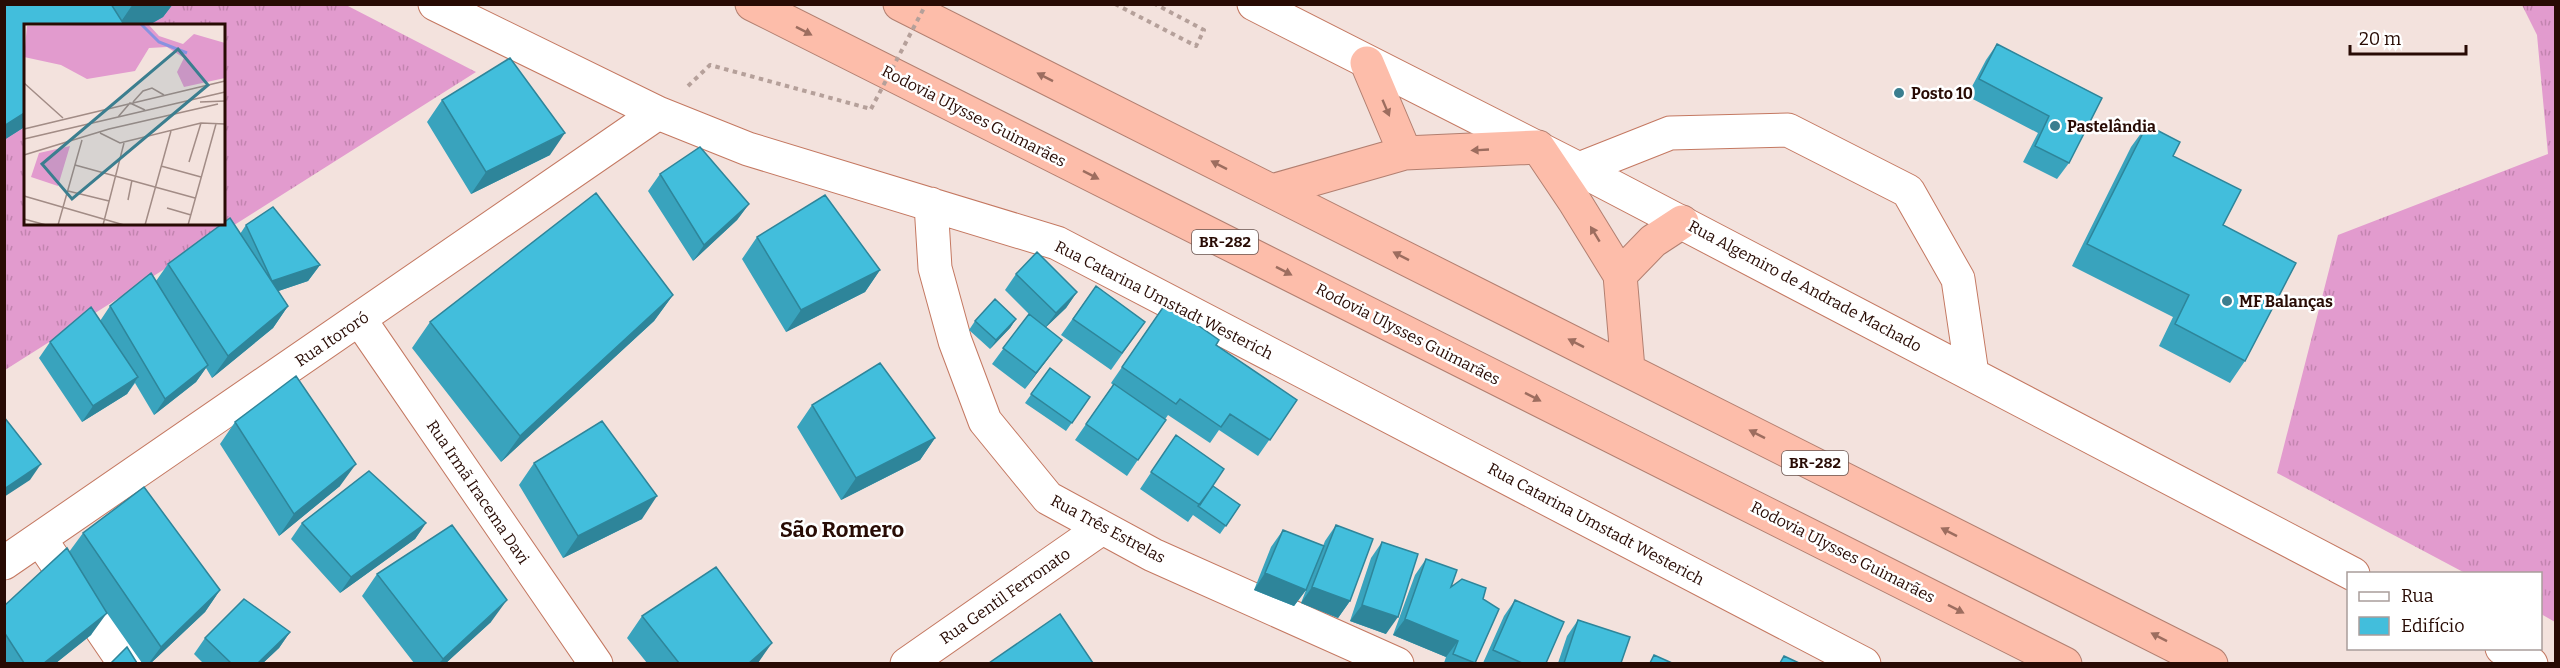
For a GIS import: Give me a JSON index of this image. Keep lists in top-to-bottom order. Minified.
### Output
{"streets":{"highway":["Rodovia Ulysses Guimarães","BR-282"],"street":["Rua Algemiro de Andrade Machado","Rua Catarina Umstadt Westerich","Rua Itororó","Rua Irmã Iracema Davi","Rua Três Estrelas","Rua Gentil Ferronato"]},"crossings":[["Rua Catarina Umstadt Westerich","Rua Itororó"],["Rua Catarina Umstadt Westerich","Rua Três Estrelas"],["Rua Itororó","Rua Irmã Iracema Davi"],["Rua Três Estrelas","Rua Gentil Ferronato"]],"districts":["São Romero"],"places":["Posto 10","Pastelândia","MF Balanças"],"legend":["Rua","Edifício"],"scale_bar":"20 m"}
